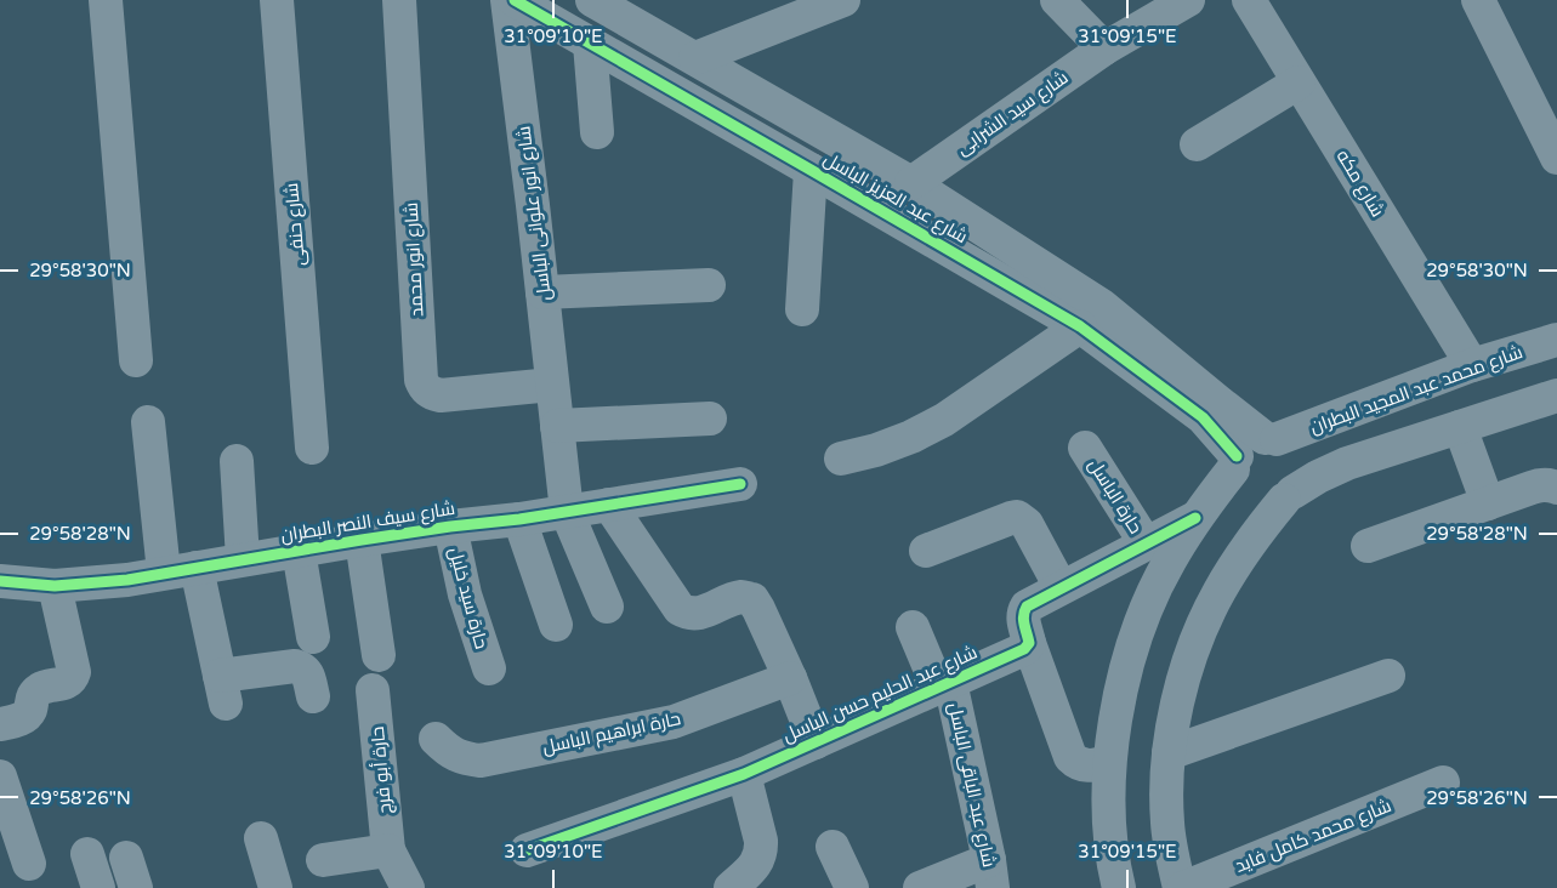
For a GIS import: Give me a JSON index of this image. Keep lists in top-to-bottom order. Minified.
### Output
{"streets":{"street":["شارع سيد الشرابى","شارع مكه","شارع عبد العزيز الباسل","شارع انور علوانى الباسل","شارع حنفى","شارع انور محمد","شارع محمد عبد المجيد البطران","حارة الباسل","شارع سيف النصر البطران","حارة سيد خليل","شارع عبد الحليم حسن الباسل","حارة ابراهيم الباسل","حارة أبو فرج","شارع عبد الباقى الباسل","شارع محمد كامل فايد"]},"crossings":[["شارع سيد الشرابى","شارع عبد العزيز الباسل"],["شارع مكه","شارع محمد عبد المجيد البطران"],["شارع عبد العزيز الباسل","شارع محمد عبد المجيد البطران"],["شارع انور علوانى الباسل","شارع انور محمد"],["شارع انور علوانى الباسل","شارع سيف النصر البطران"],["شارع سيف النصر البطران","حارة سيد خليل"],["شارع عبد الحليم حسن الباسل","شارع عبد الباقى الباسل"]],"coordinates":["31°09'10\"E","31°09'15\"E","29°58'30\"N","29°58'28\"N","29°58'26\"N"]}
